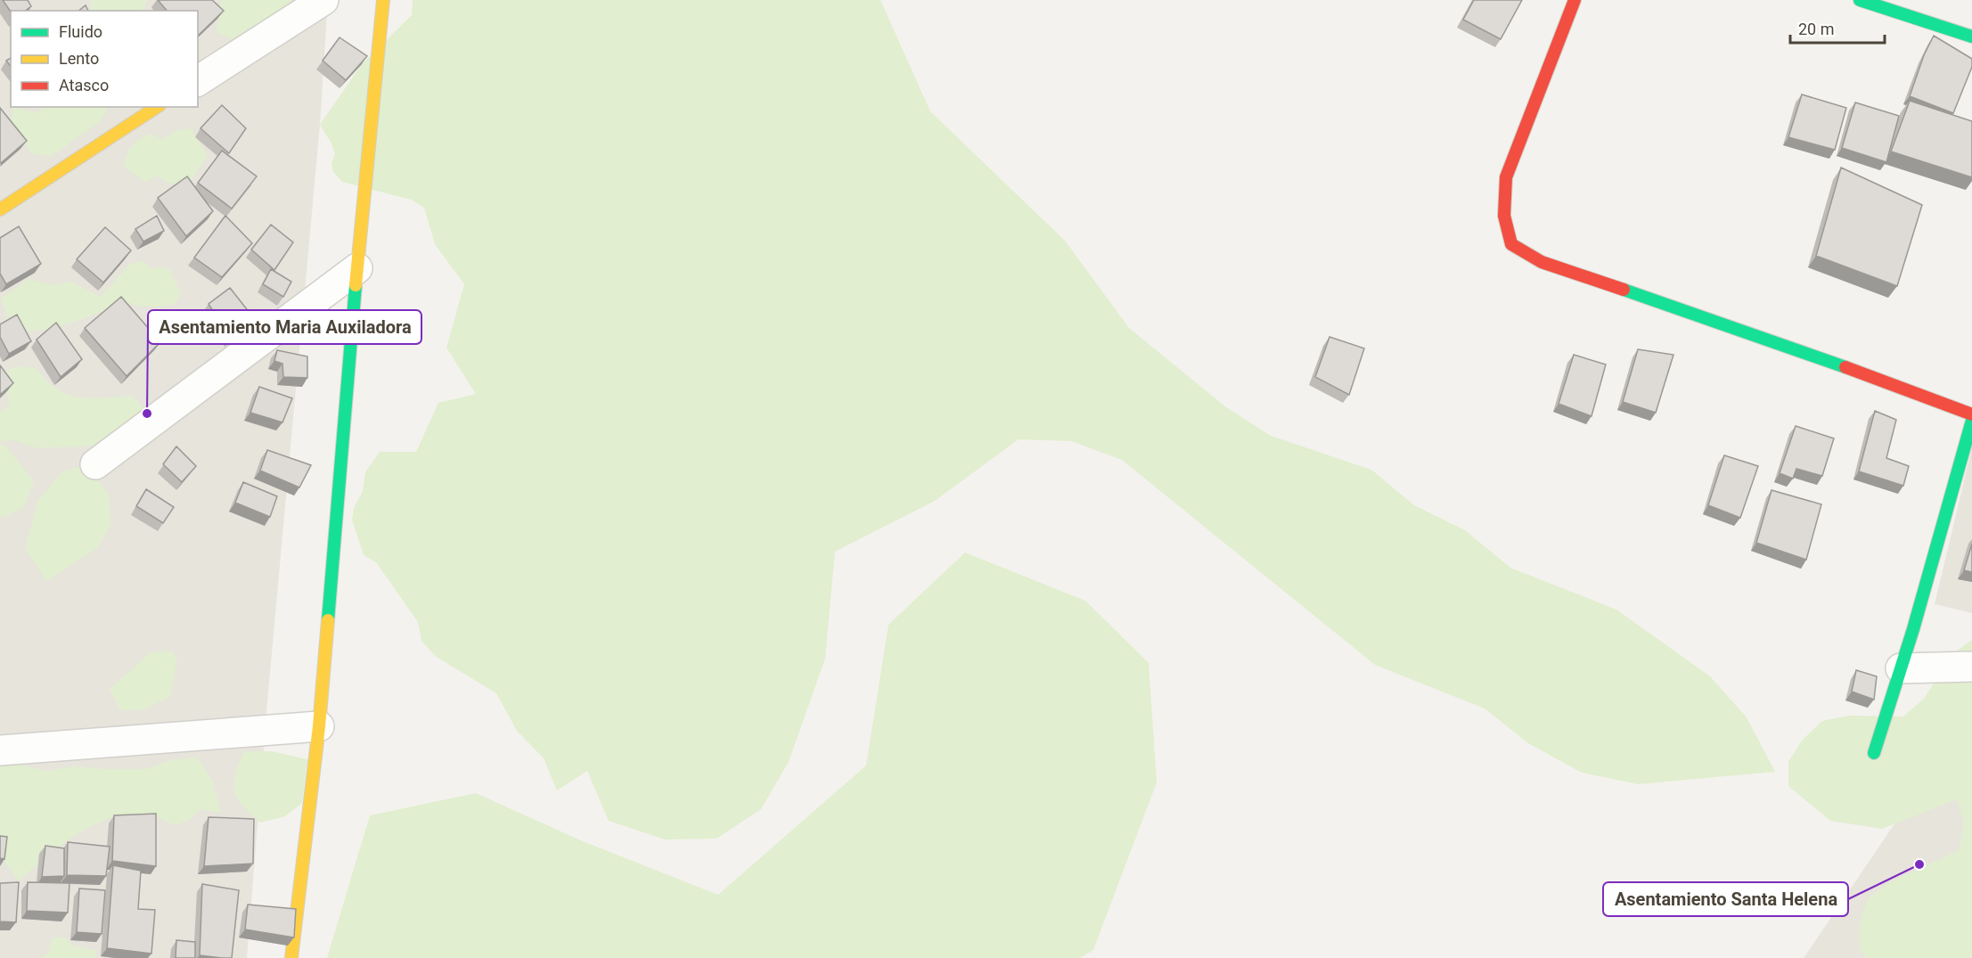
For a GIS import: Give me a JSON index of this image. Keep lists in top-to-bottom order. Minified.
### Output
{"places":["Asentamiento Maria Auxiladora","Asentamiento Santa Helena"],"legend":["Fluido","Lento","Atasco"],"scale_bar":"20 m"}
